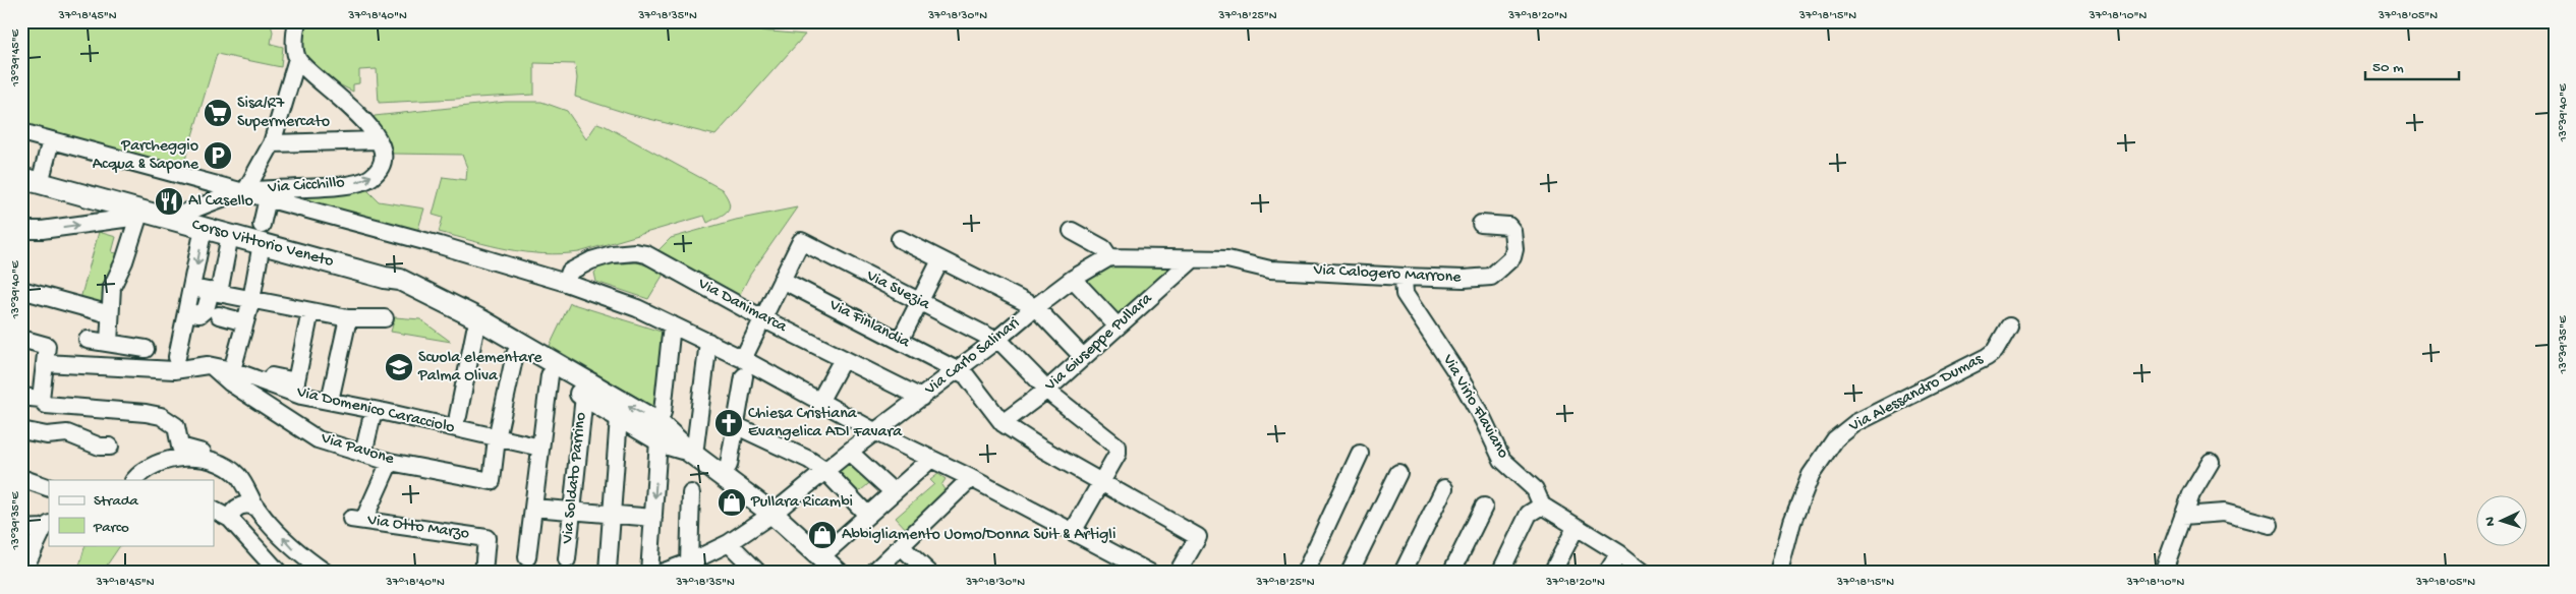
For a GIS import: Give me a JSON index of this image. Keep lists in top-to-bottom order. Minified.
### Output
{"streets":{"main road":["Corso Vittorio Veneto"],"street":["Via Cicchillo","Via Calogero Marrone","Via Svezia","Via Danimarca","Via Finlandia","Via Giuseppe Pullara","Via Carlo Salinari","Via Alessandro Dumas","Via Virio Flaviano","Via Domenico Caracciolo","Via Pavone","Via Soldato Parrino","Via Otto Marzo"]},"crossings":[["Via Cicchillo","Corso Vittorio Veneto"],["Corso Vittorio Veneto","Via Carlo Salinari"],["Corso Vittorio Veneto","Via Soldato Parrino"],["Via Calogero Marrone","Via Giuseppe Pullara"],["Via Calogero Marrone","Via Virio Flaviano"],["Via Svezia","Via Finlandia"],["Via Svezia","Via Giuseppe Pullara"],["Via Svezia","Via Carlo Salinari"],["Via Danimarca","Via Carlo Salinari"],["Via Finlandia","Via Giuseppe Pullara"],["Via Finlandia","Via Carlo Salinari"],["Via Domenico Caracciolo","Via Pavone"],["Via Pavone","Via Otto Marzo"]],"one_way":["Via Cicchillo"],"places":{"supermarket":["Sisa/R7 Supermercato"],"parking":["Parcheggio Acqua & Sapone"],"restaurant":["Al Casello"],"school or university":["Scuola elementare Palma Oliva"],"church":["Chiesa Cristiana Evangelica ADI Favara"],"shop":["Pullara Ricambi","Abbigliamento Uomo/Donna Suit & Artigli"]},"legend":["Strada","Parco"],"scale_bar":"50 m","north":"left","coordinates":["37°18'45\"N","37°18'40\"N","37°18'35\"N","37°18'30\"N","37°18'25\"N","37°18'20\"N","37°18'15\"N","37°18'10\"N","37°18'05\"N","13°39'45\"E","13°39'40\"E","13°39'35\"E"]}
